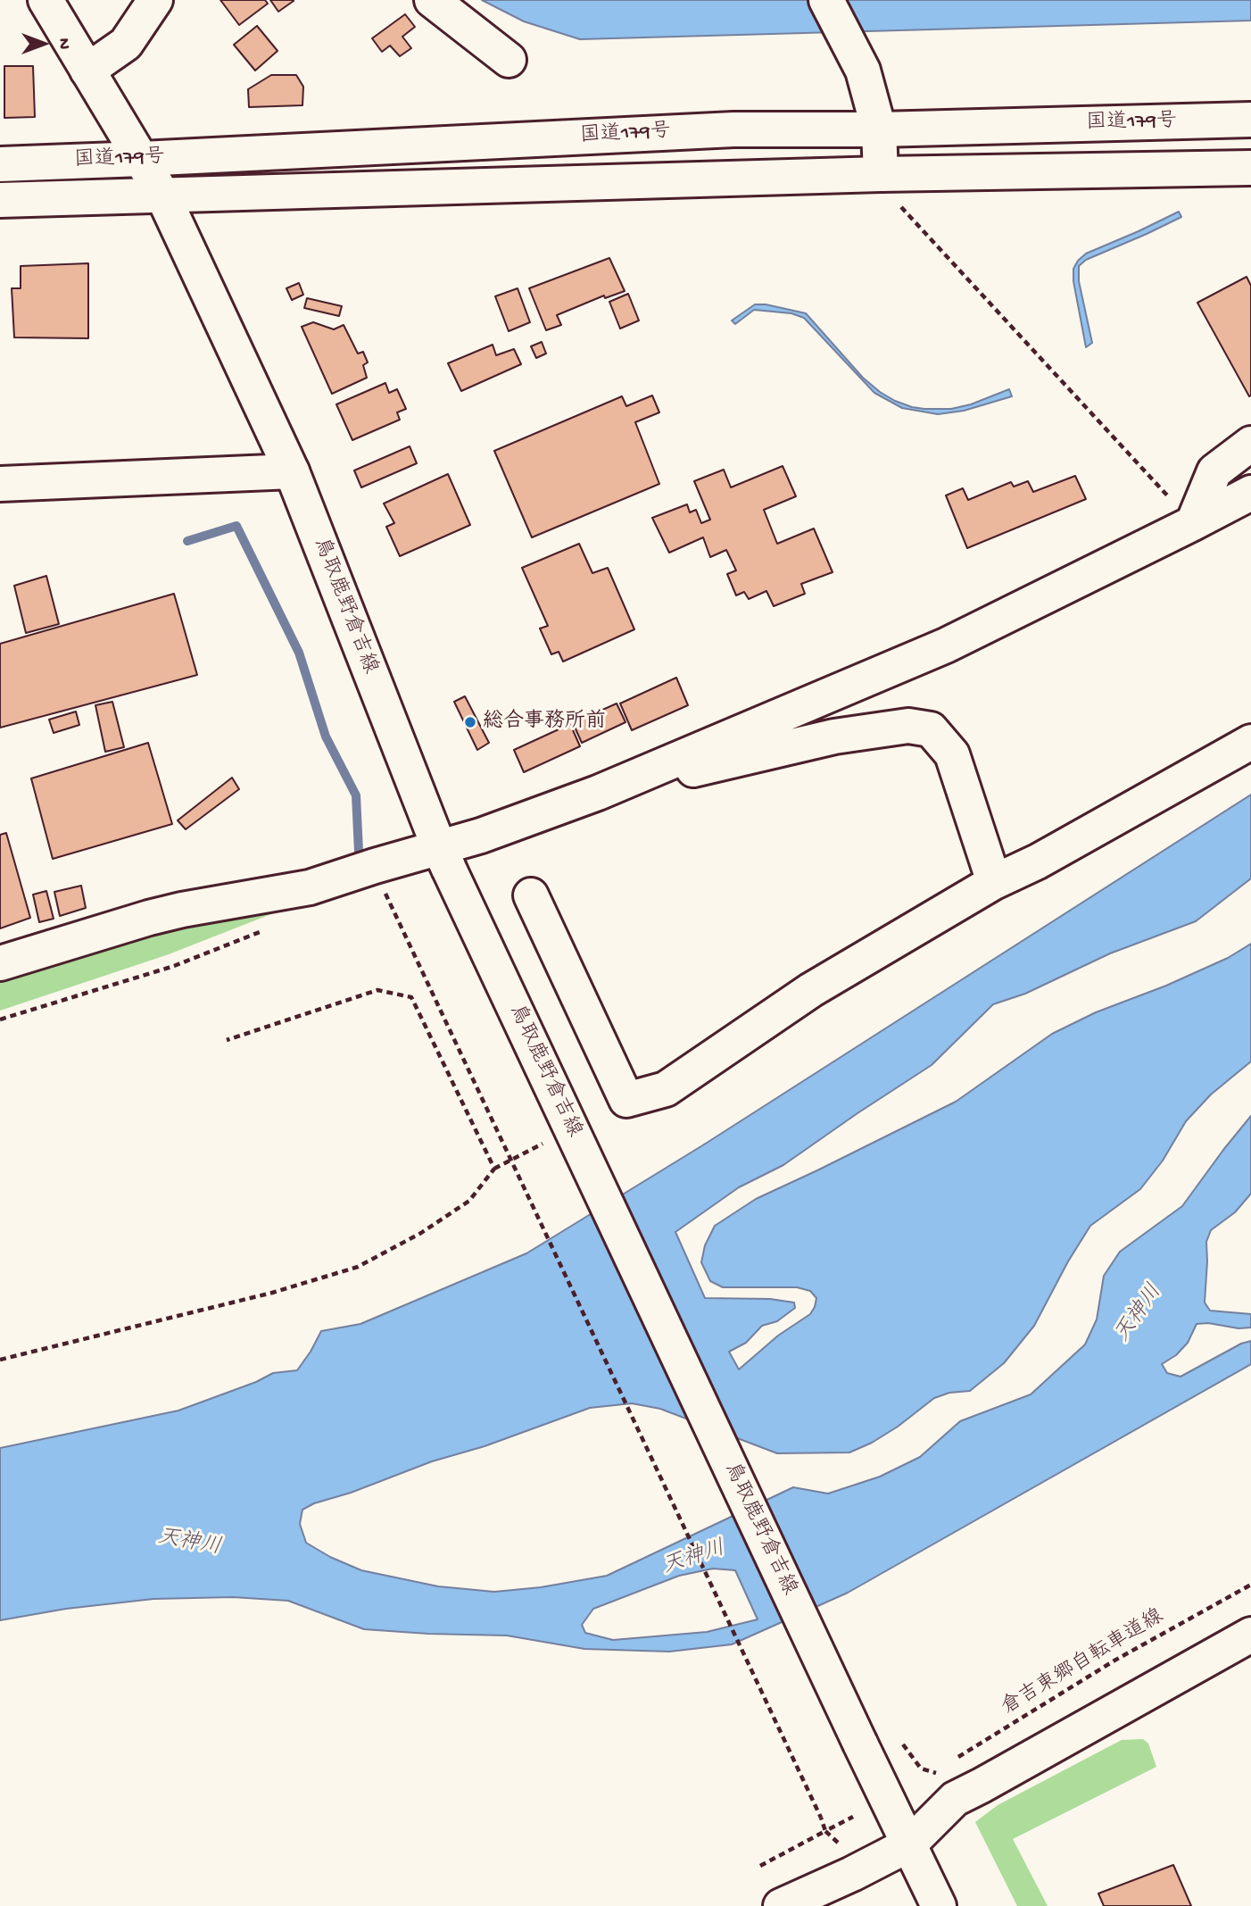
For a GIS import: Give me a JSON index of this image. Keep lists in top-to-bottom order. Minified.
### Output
{"streets":{"main road":["国道179号","鳥取鹿野倉吉線"],"path":["倉吉東郷自転車道線"]},"crossings":[["国道179号","鳥取鹿野倉吉線"]],"water":["天神川"],"places":["総合事務所前"],"north":"right"}
